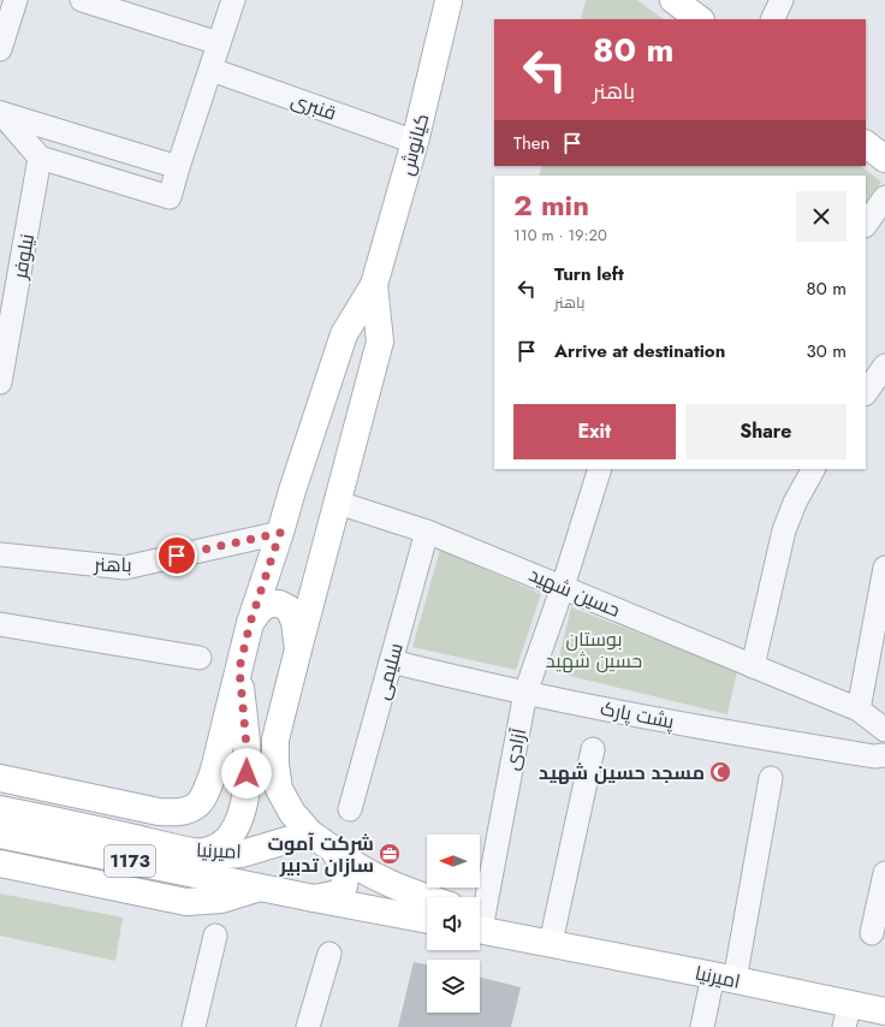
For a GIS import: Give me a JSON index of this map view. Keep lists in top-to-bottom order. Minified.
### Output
{"streets":{"main road":["کیانوش","امیرنیا","1173"],"street":["قنبری","نیلوفر","باهنر","حسین شهید","سلیمی","پشت پارک","آزادی"]},"crossings":[["قنبری","کیانوش"],["حسین شهید","سلیمی"],["حسین شهید","آزادی"],["سلیمی","پشت پارک"],["پشت پارک","آزادی"]],"parks":["بوستان حسین شهید"],"places":{"mosque":["مسجد حسین شهید"],"office":["شرکت آموت سازان تدبیر"]},"north":"left","page":{"turn":["80 m","باهنر"],"then":"Then","heading":["2 min","110 m · 19:20"],"list":[{"name":"Turn left","note":"باهنر","value":"80 m"},{"name":"Arrive at destination","value":"30 m"}],"buttons":["Exit","Share"]}}
